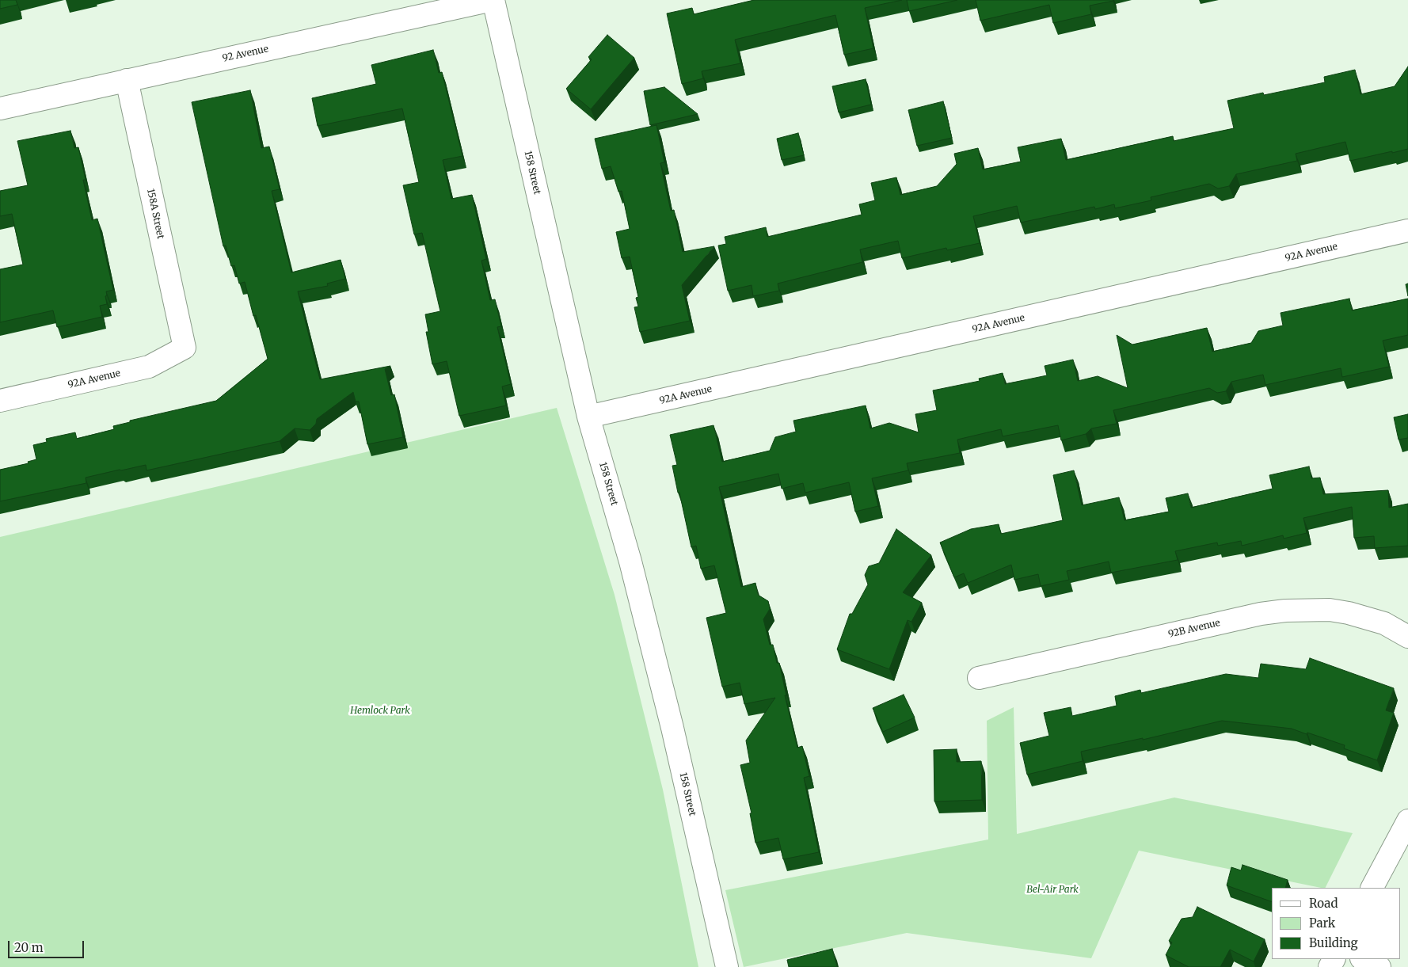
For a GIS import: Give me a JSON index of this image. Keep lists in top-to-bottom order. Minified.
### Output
{"streets":{"street":["92 Avenue","158 Street","158A Street","92A Avenue","92B Avenue"]},"crossings":[["92 Avenue","158 Street"],["92 Avenue","158A Street"],["158 Street","92A Avenue"],["158A Street","92A Avenue"]],"parks":["Hemlock Park","Bel-Air Park"],"legend":["Road","Park","Building"],"scale_bar":"20 m"}
